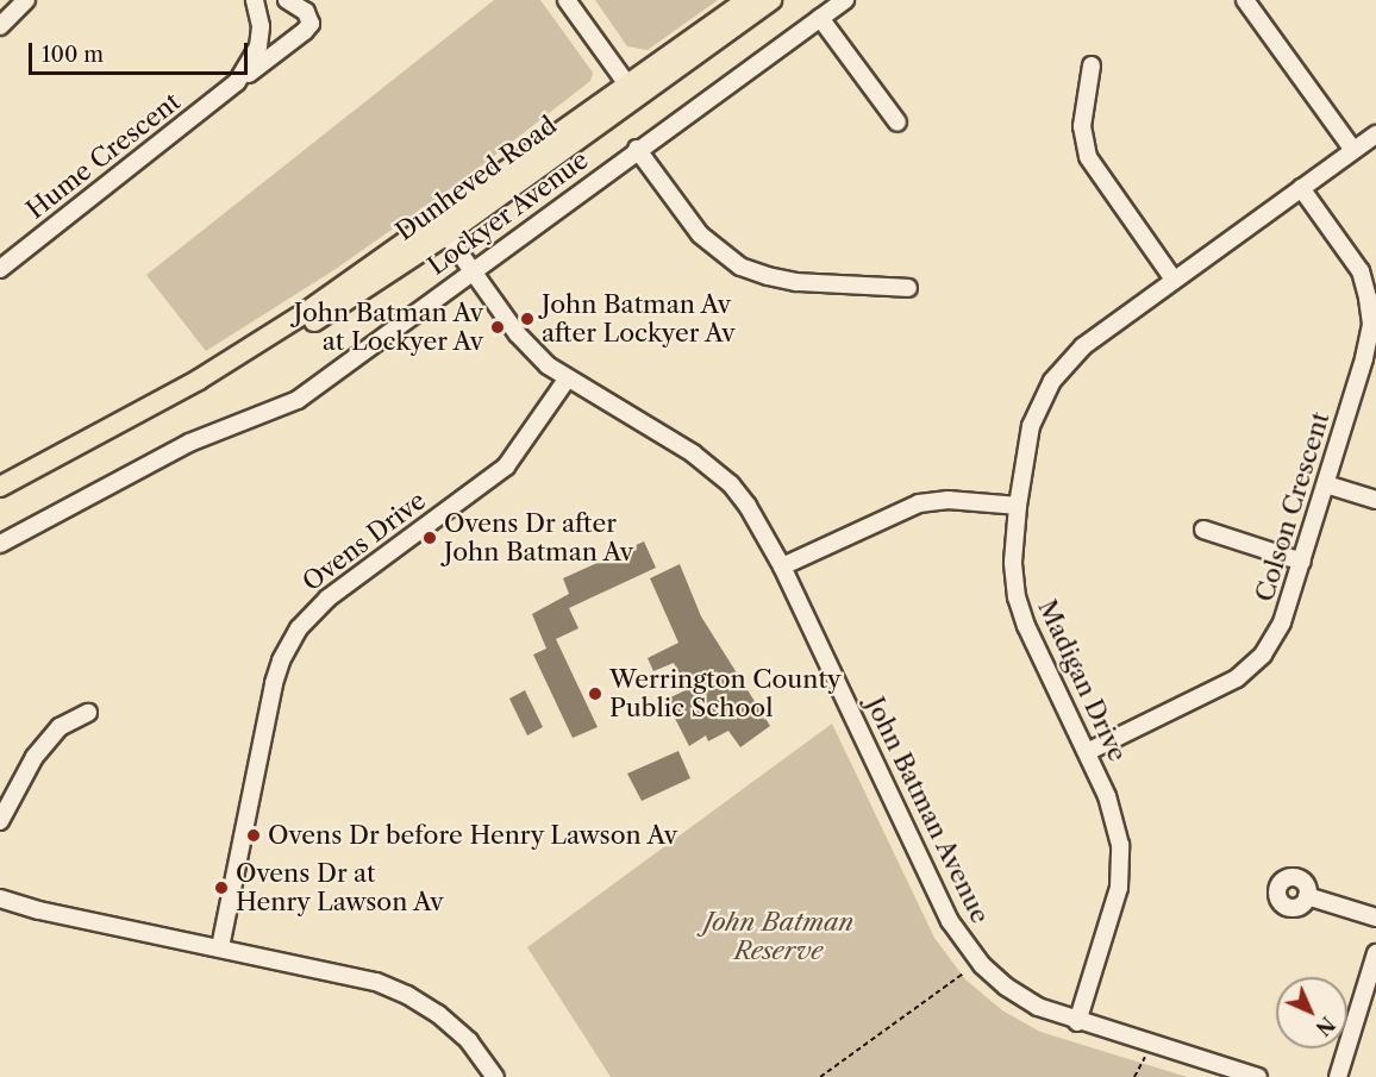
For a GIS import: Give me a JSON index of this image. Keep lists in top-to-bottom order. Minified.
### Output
{"streets":{"main road":["Dunheved Road"],"street":["Hume Crescent","Lockyer Avenue","Colson Crescent","Ovens Drive","Madigan Drive","John Batman Avenue"]},"crossings":[["Dunheved Road","John Batman Avenue"],["Lockyer Avenue","John Batman Avenue"],["Colson Crescent","Madigan Drive"],["Ovens Drive","John Batman Avenue"],["Madigan Drive","John Batman Avenue"]],"parks":["John Batman Reserve"],"places":["John Batman Av after Lockyer Av","John Batman Av at Lockyer Av","Ovens Dr after John Batman Av","Werrington County Public School","Ovens Dr before Henry Lawson Av","Ovens Dr at Henry Lawson Av"],"scale_bar":"100 m","north":"bottom right"}
